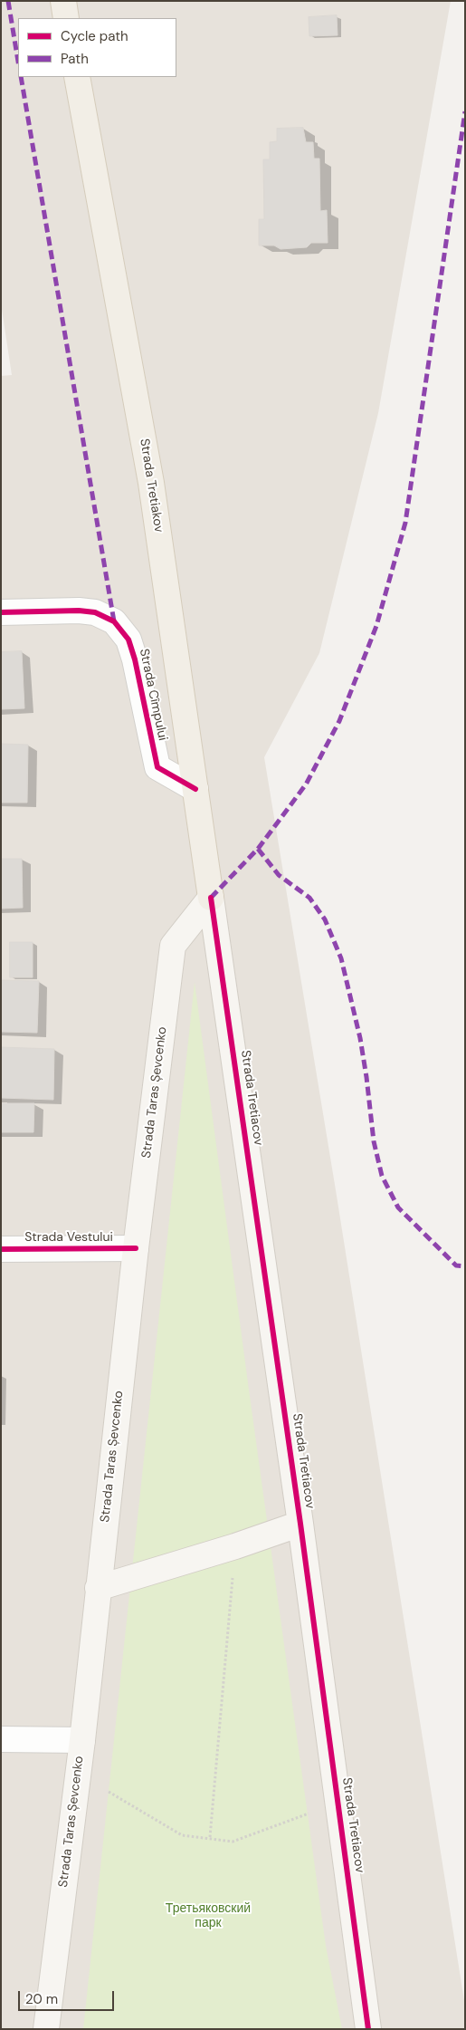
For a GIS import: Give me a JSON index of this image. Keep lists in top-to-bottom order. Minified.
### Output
{"streets":{"main road":["Strada Tretiakov","Strada Taras Șevcenko","Strada Tretiacov"],"street":["Strada Cîmpului","Strada Vestului"]},"crossings":[["Strada Tretiakov","Strada Cîmpului"],["Strada Tretiakov","Strada Taras Șevcenko"],["Strada Tretiakov","Strada Tretiacov"],["Strada Taras Șevcenko","Strada Tretiacov"],["Strada Taras Șevcenko","Strada Vestului"]],"parks":["Третьяковский парк"],"legend":["Cycle path","Path"],"scale_bar":"20 m"}
